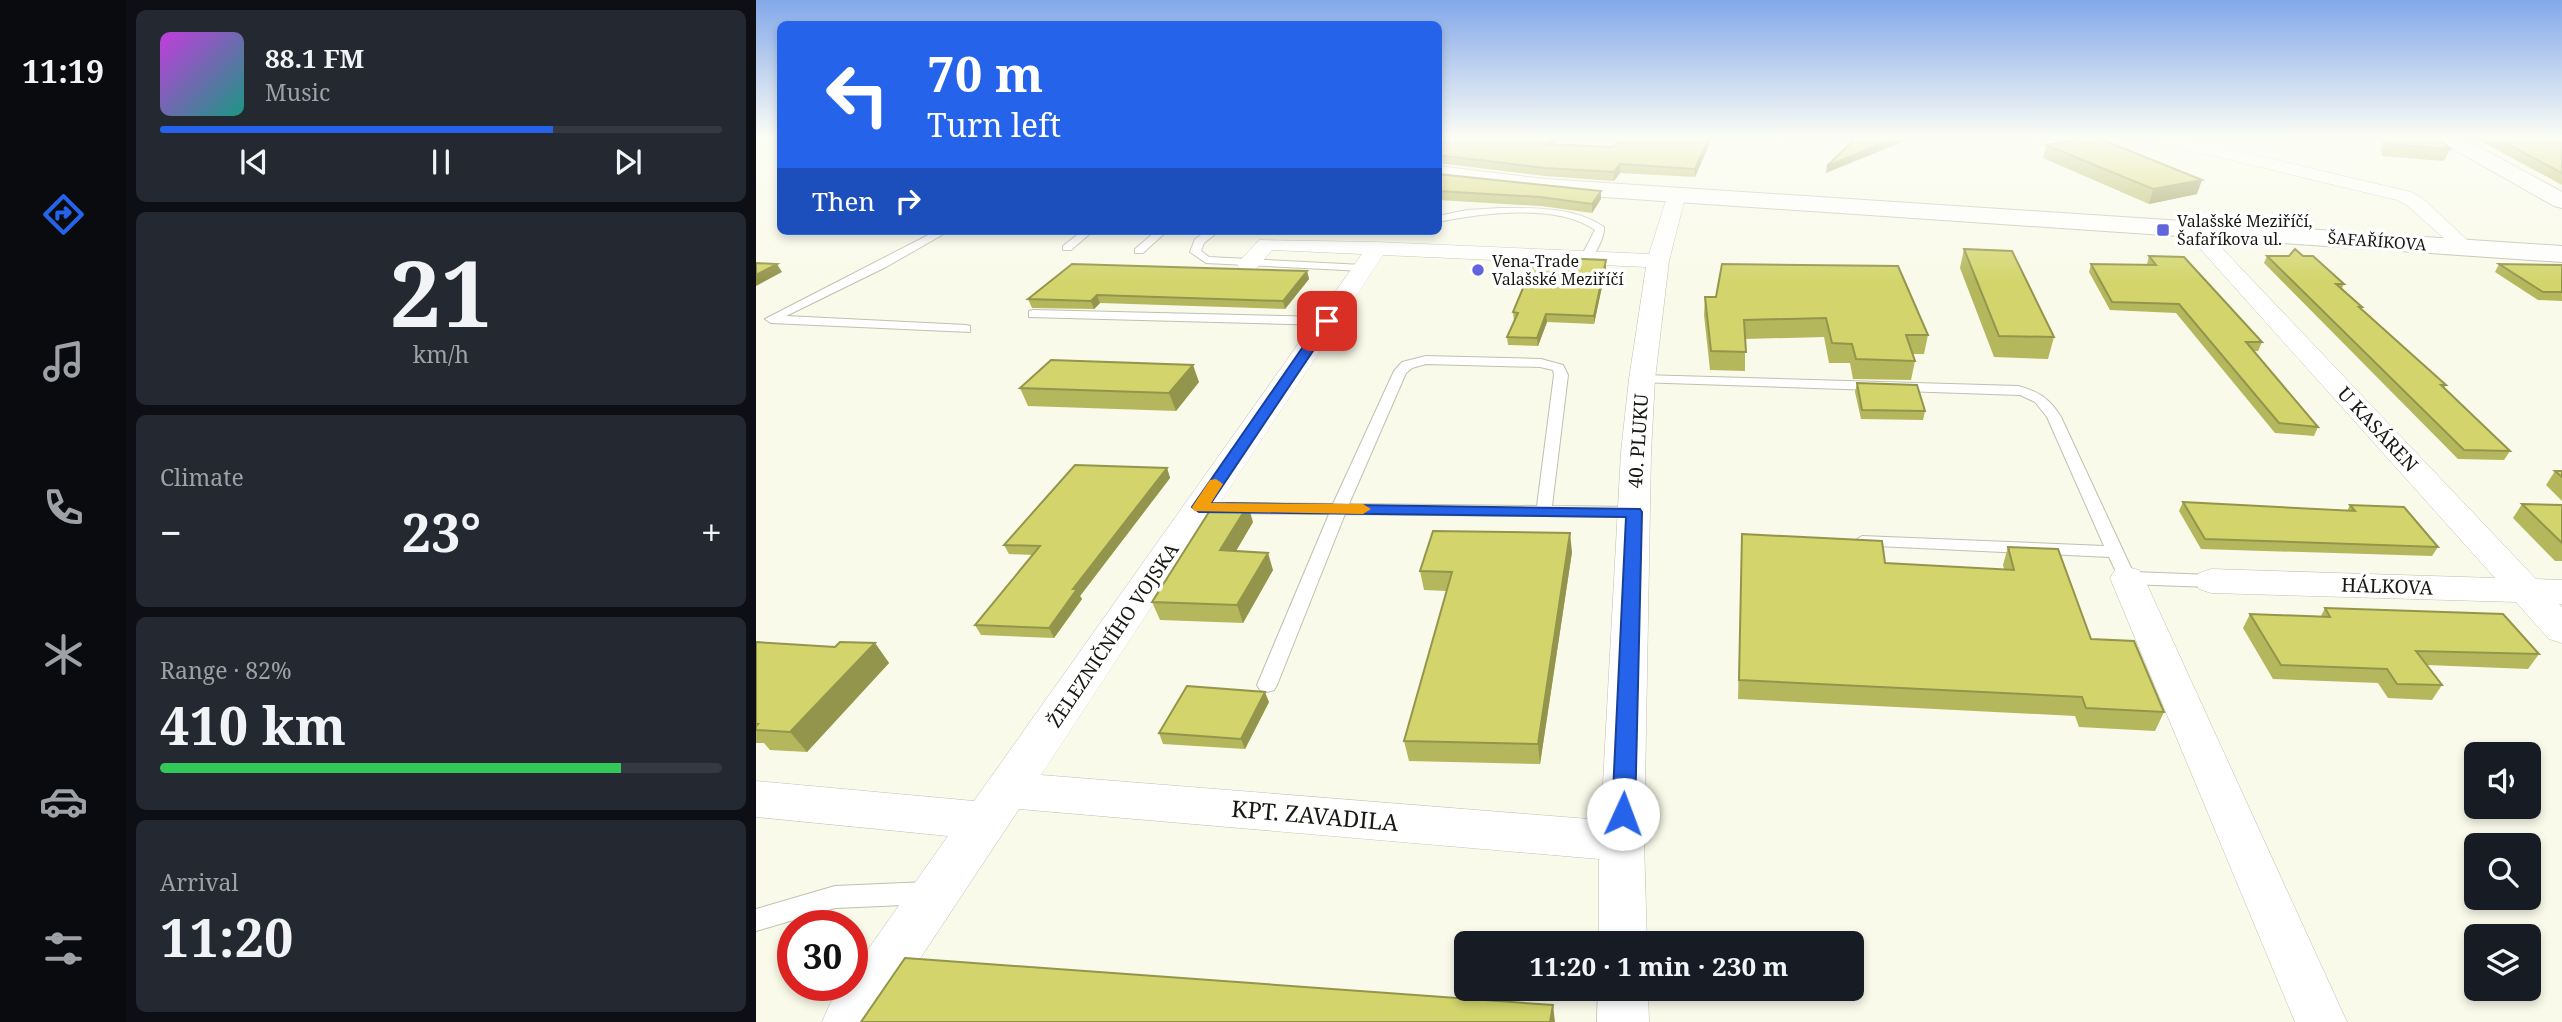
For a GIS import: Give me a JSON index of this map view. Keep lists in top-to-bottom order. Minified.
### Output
{"streets":{"street":["ŠAFAŘÍKOVA","U KASÁREN","40. PLUKU","HÁLKOVA","ŽELEZNIČNÍHO VOJSKA","KPT. ZAVADILA"]},"crossings":[["ŠAFAŘÍKOVA","U KASÁREN"],["ŠAFAŘÍKOVA","40. PLUKU"],["U KASÁREN","HÁLKOVA"],["40. PLUKU","KPT. ZAVADILA"],["ŽELEZNIČNÍHO VOJSKA","KPT. ZAVADILA"]],"places":{"transit":["Valašské Meziříčí, Šafaříkova ul."],"other":["Vena-Trade Valašské Meziříčí"]},"page":{"tabs":"11:19","turn":["70 m","Turn left"],"song":["88.1 FM","Music"],"then":"Then","tile":[["21","km/h"],"Climate",["Range · 82%","410 km"],["Arrival","11:20"]],"heat":["−","23°","+"],"limit":"30","trip":"11:20 · 1 min · 230 m"}}
